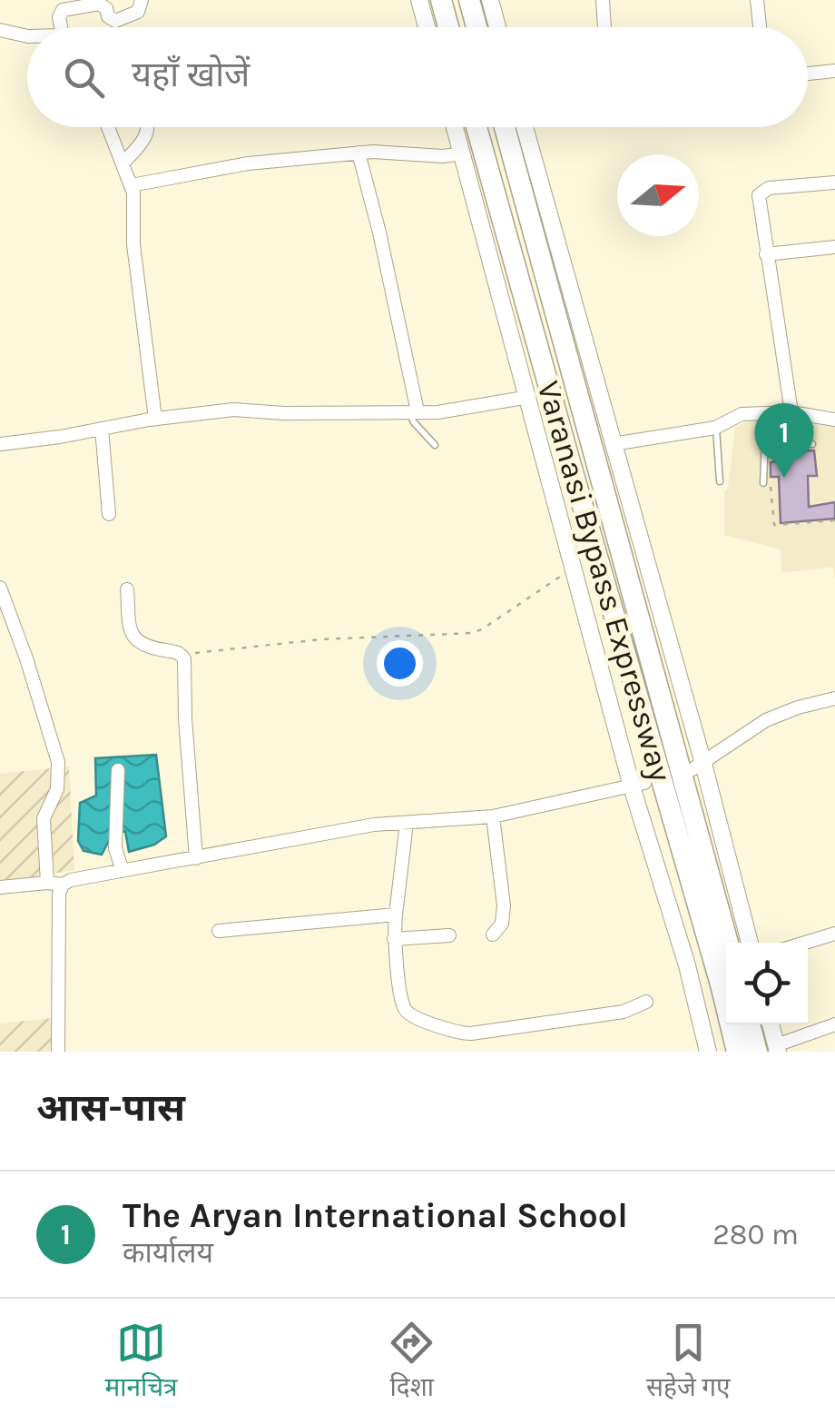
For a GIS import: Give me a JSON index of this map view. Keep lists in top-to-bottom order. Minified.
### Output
{"streets":{"highway":["Varanasi Bypass Expressway"]},"north":"right","page":{"search":"यहाँ खोजें","pins":"1","heading":"आस-पास","list":[{"mark":"1","name":"The Aryan International School","note":"कार्यालय","value":"280 m"}],"nav":["मानचित्र","दिशा","सहेजे गए"]}}
